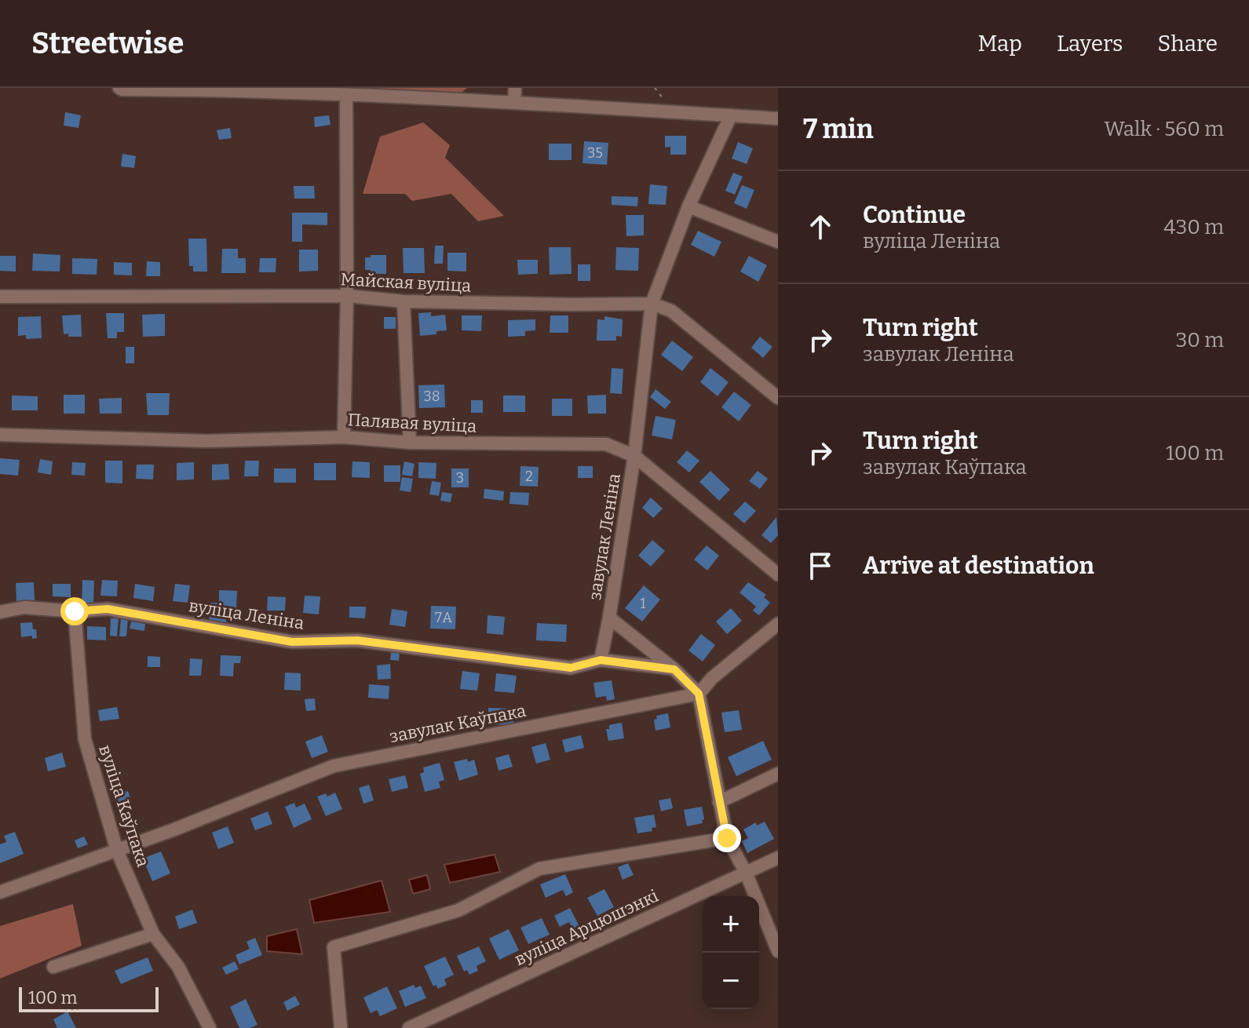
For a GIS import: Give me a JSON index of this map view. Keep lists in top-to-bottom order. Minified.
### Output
{"streets":{"street":["Майская вуліца","Палявая вуліца","завулак Леніна","вуліца Леніна","завулак Каўпака","вуліца Каўпака","вуліца Арцюшэнкі"]},"crossings":[["Майская вуліца","завулак Леніна"],["Палявая вуліца","завулак Леніна"],["завулак Леніна","вуліца Леніна"],["завулак Леніна","завулак Каўпака"],["вуліца Леніна","вуліца Каўпака"],["завулак Каўпака","вуліца Каўпака"]],"house_numbers":["35","38","2","3","1","7А"],"scale_bar":"100 m","page":{"header":"Streetwise","nav":["Map","Layers","Share"],"heading":["7 min","Walk · 560 m"],"list":[["Continue","вуліца Леніна","430 m"],["Turn right","завулак Леніна","30 m"],["Turn right","завулак Каўпака","100 m"],"Arrive at destination"],"map_buttons":["+","−"],"scale":"100 m"}}
